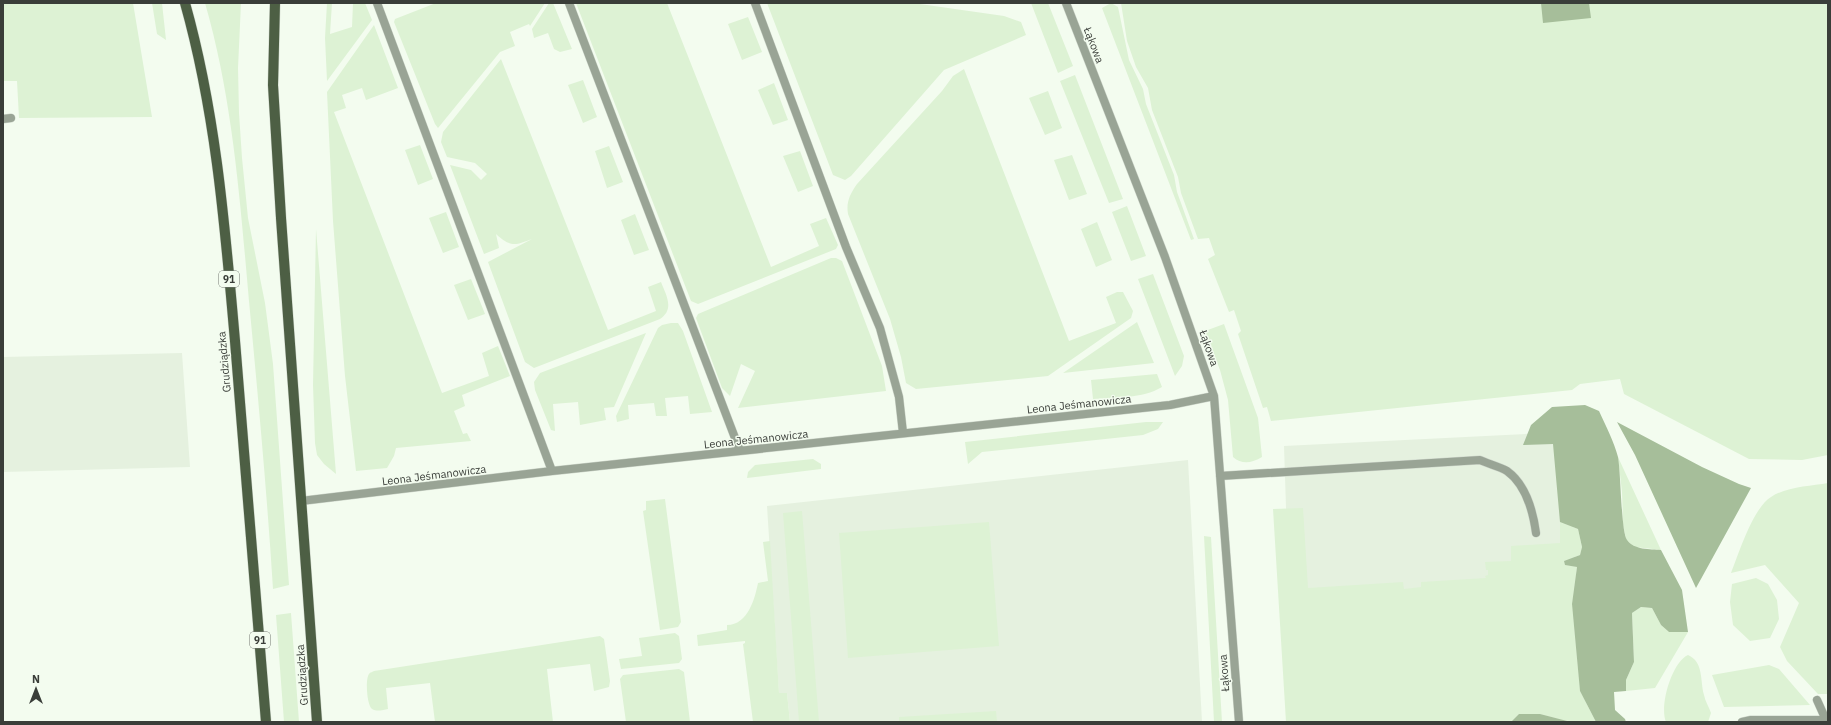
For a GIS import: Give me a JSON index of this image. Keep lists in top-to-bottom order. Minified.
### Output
{"streets":{"main road":["91","Grudziądzka"],"street":["Łąkowa","Leona Jeśmanowicza"]},"crossings":[["Łąkowa","Leona Jeśmanowicza"],["Grudziądzka","Leona Jeśmanowicza"]],"north":"top"}
